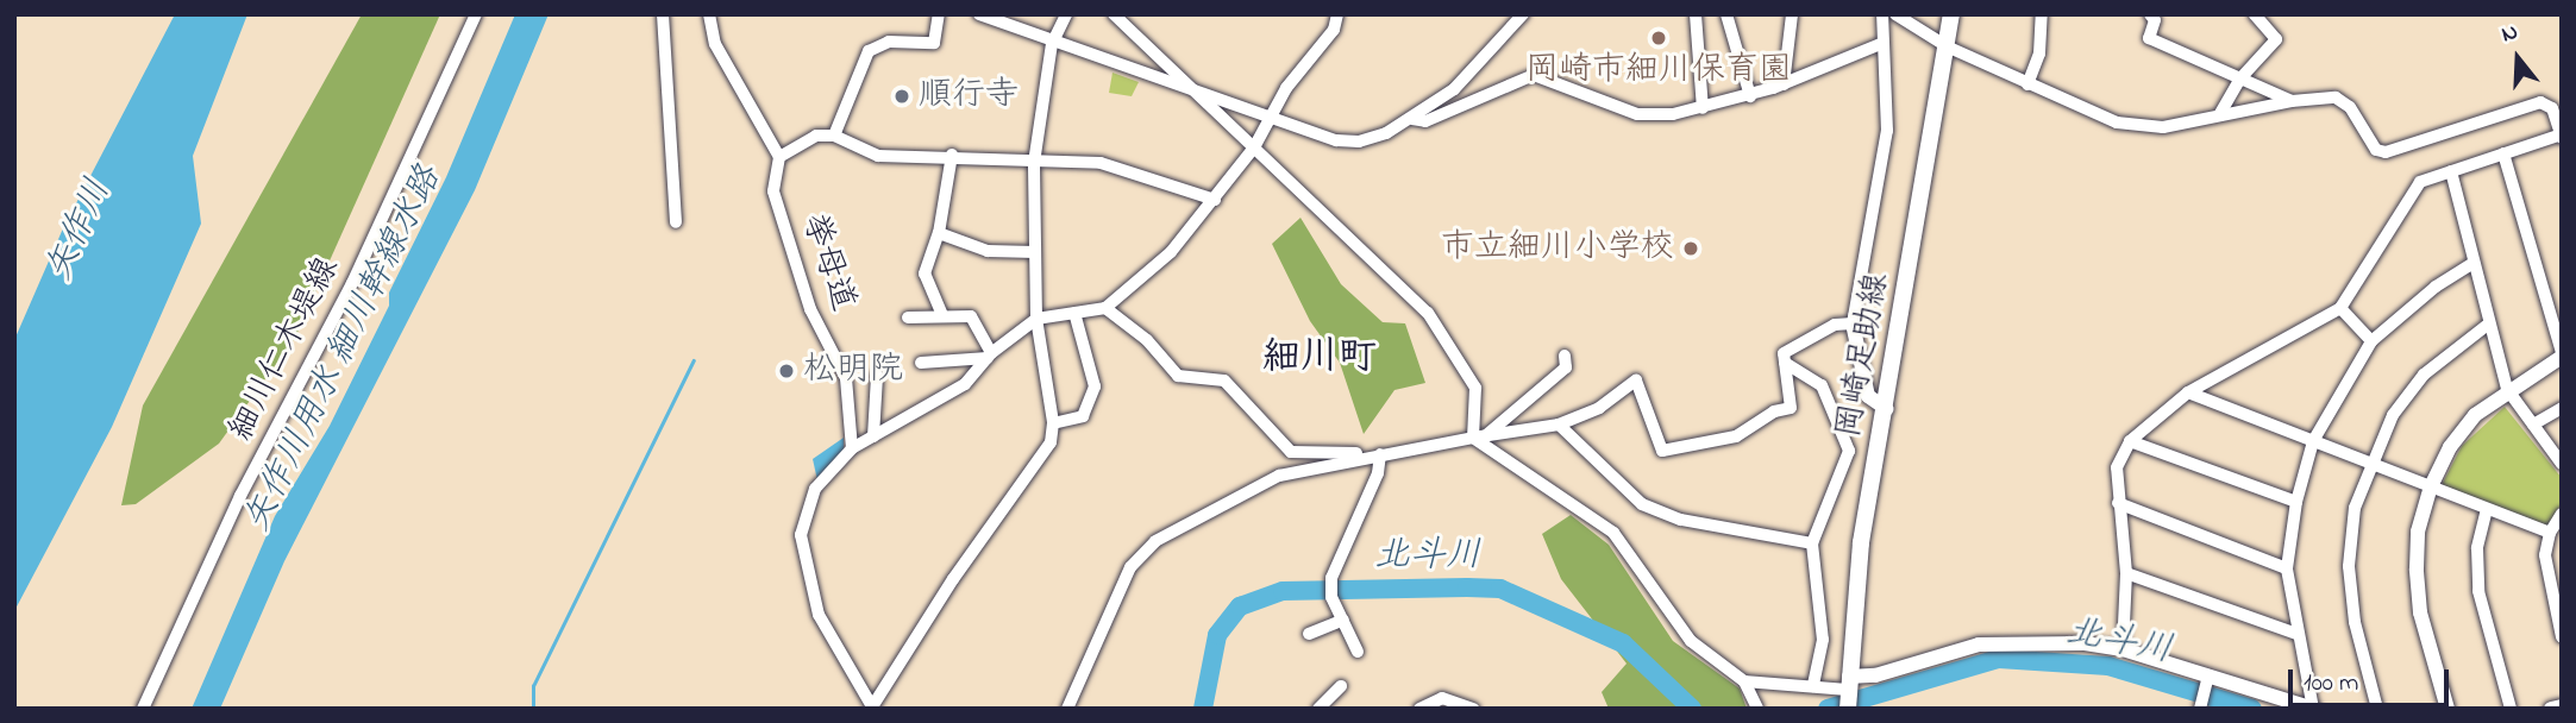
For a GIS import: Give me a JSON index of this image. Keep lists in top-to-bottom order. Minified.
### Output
{"streets":{"main road":["岡崎足助線"],"street":["挙母道","細川仁木堤線"]},"districts":["細川町"],"water":["矢作川","矢作川用水 細川幹線水路","北斗川"],"places":["岡崎市細川保育園","順行寺","市立細川小学校","松明院"],"scale_bar":"100 m","north":"top"}
